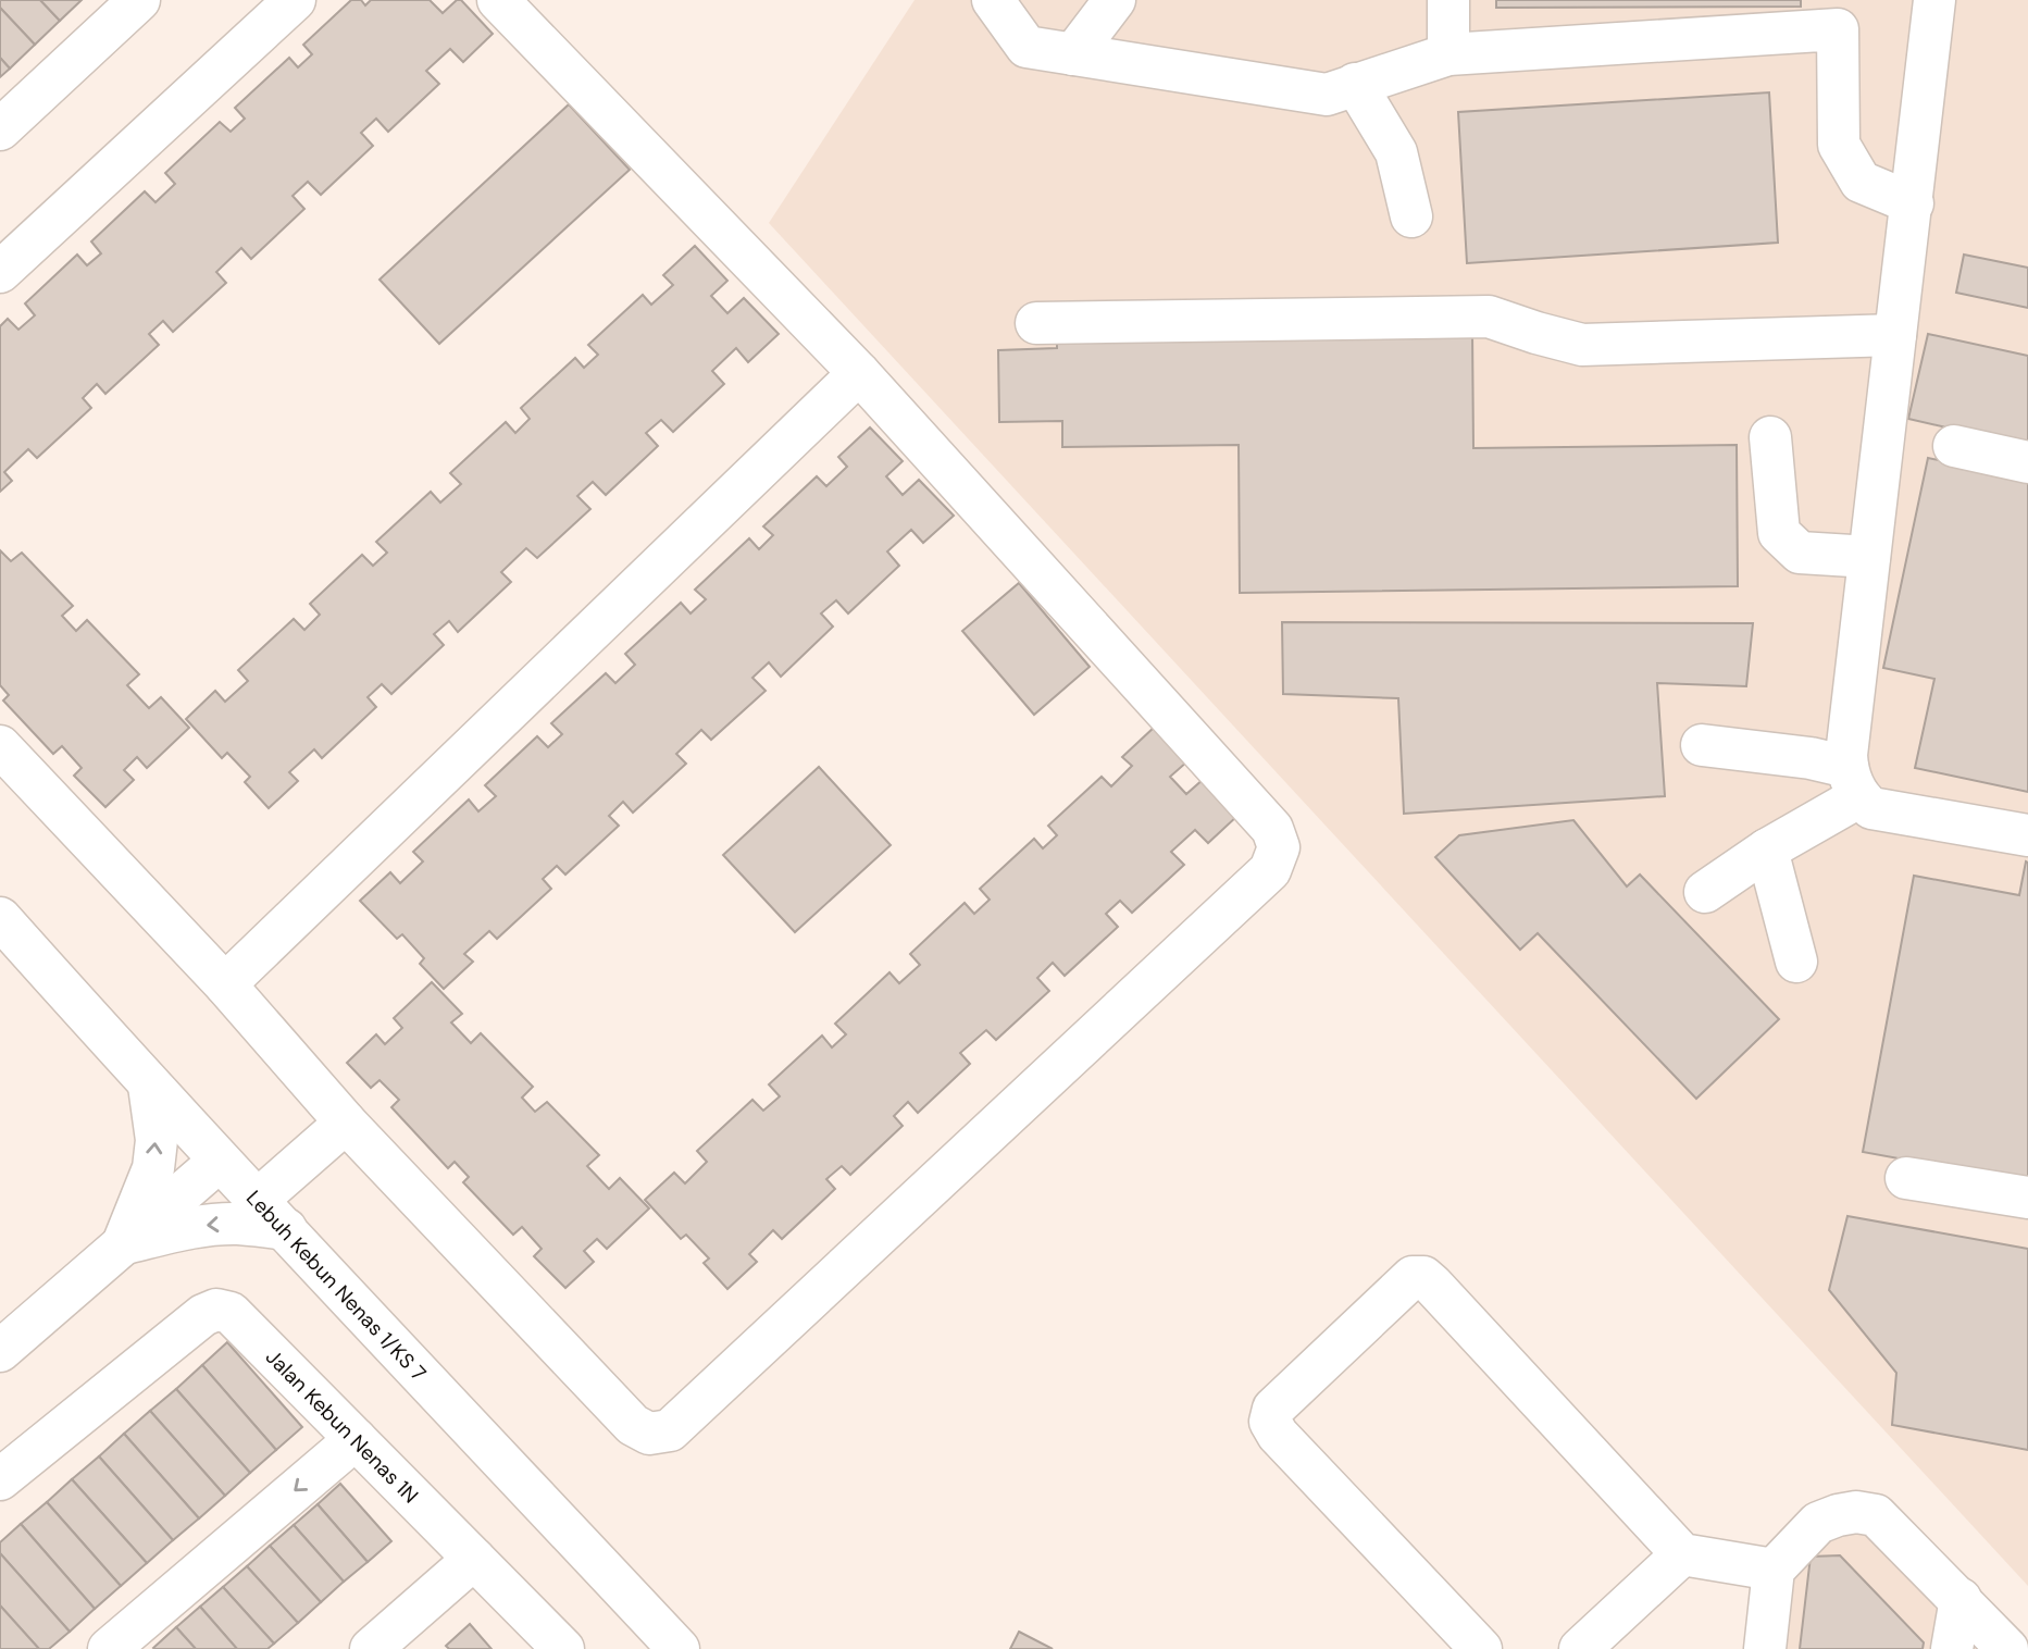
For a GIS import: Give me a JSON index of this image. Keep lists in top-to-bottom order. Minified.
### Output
{"streets":{"street":["Lebuh Kebun Nenas 1/KS 7","Jalan Kebun Nenas 1N"]}}
